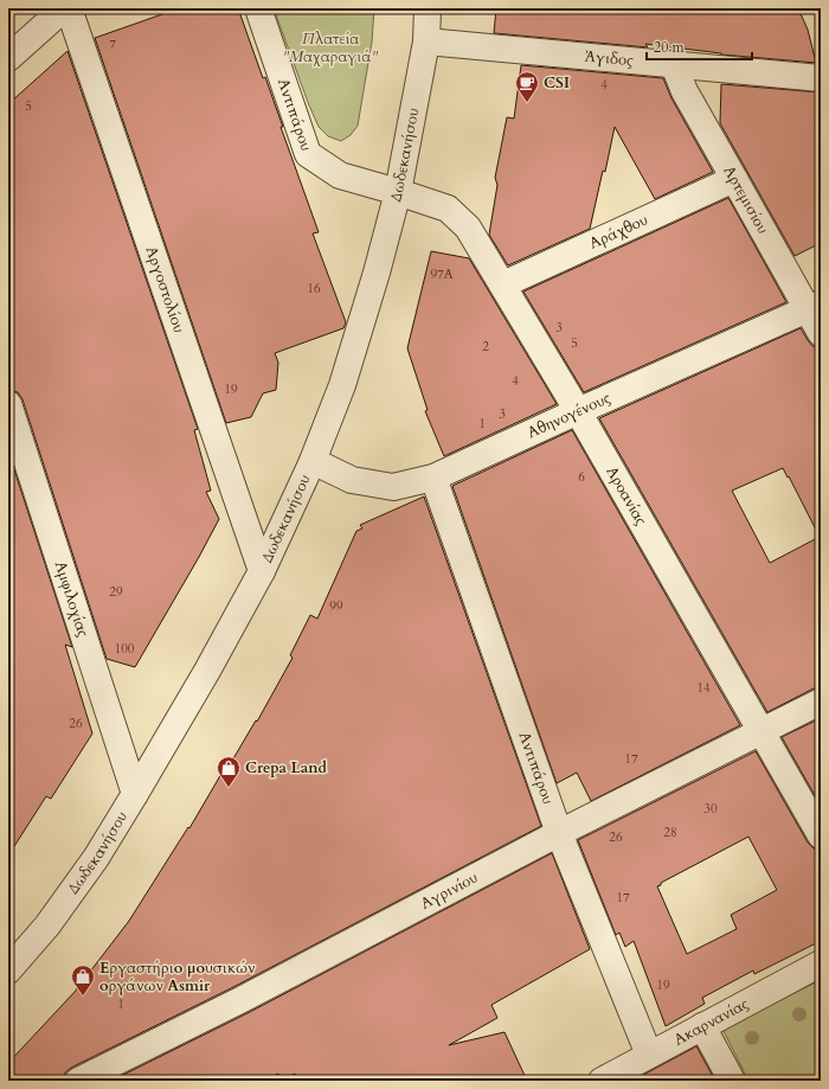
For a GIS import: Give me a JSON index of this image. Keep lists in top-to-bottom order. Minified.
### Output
{"streets":{"street":["Άγιδος","Αντιπάρου","Δωδεκανήσου","Αρτεμισίου","Αράχθου","Αργοστολίου","Αθηνογένους","Αροανίας","Αμφιλοχίας","Αγρινίου","Ακαρνανίας"]},"crossings":[["Άγιδος","Δωδεκανήσου"],["Άγιδος","Αρτεμισίου"],["Αντιπάρου","Δωδεκανήσου"],["Αντιπάρου","Αθηνογένους"],["Αντιπάρου","Αροανίας"],["Αντιπάρου","Αγρινίου"],["Αντιπάρου","Ακαρνανίας"],["Δωδεκανήσου","Αργοστολίου"],["Δωδεκανήσου","Αθηνογένους"],["Δωδεκανήσου","Αροανίας"],["Δωδεκανήσου","Αμφιλοχίας"],["Αρτεμισίου","Αράχθου"],["Αρτεμισίου","Αθηνογένους"],["Αράχθου","Αροανίας"],["Αθηνογένους","Αροανίας"],["Αροανίας","Αγρινίου"]],"parks":["Πλατεία \"Μαχαραγιά\""],"places":{"cafe":["CSI"],"shop":["Crepa Land","Εργαστήριο μουσικών οργάνων Asmir"]},"house_numbers":["7","4","5","97Α","16","3","5","2","4","19","3","1","6","29","99","100","14","26","17","30","28","26","17","19","1"],"scale_bar":"20 m"}
